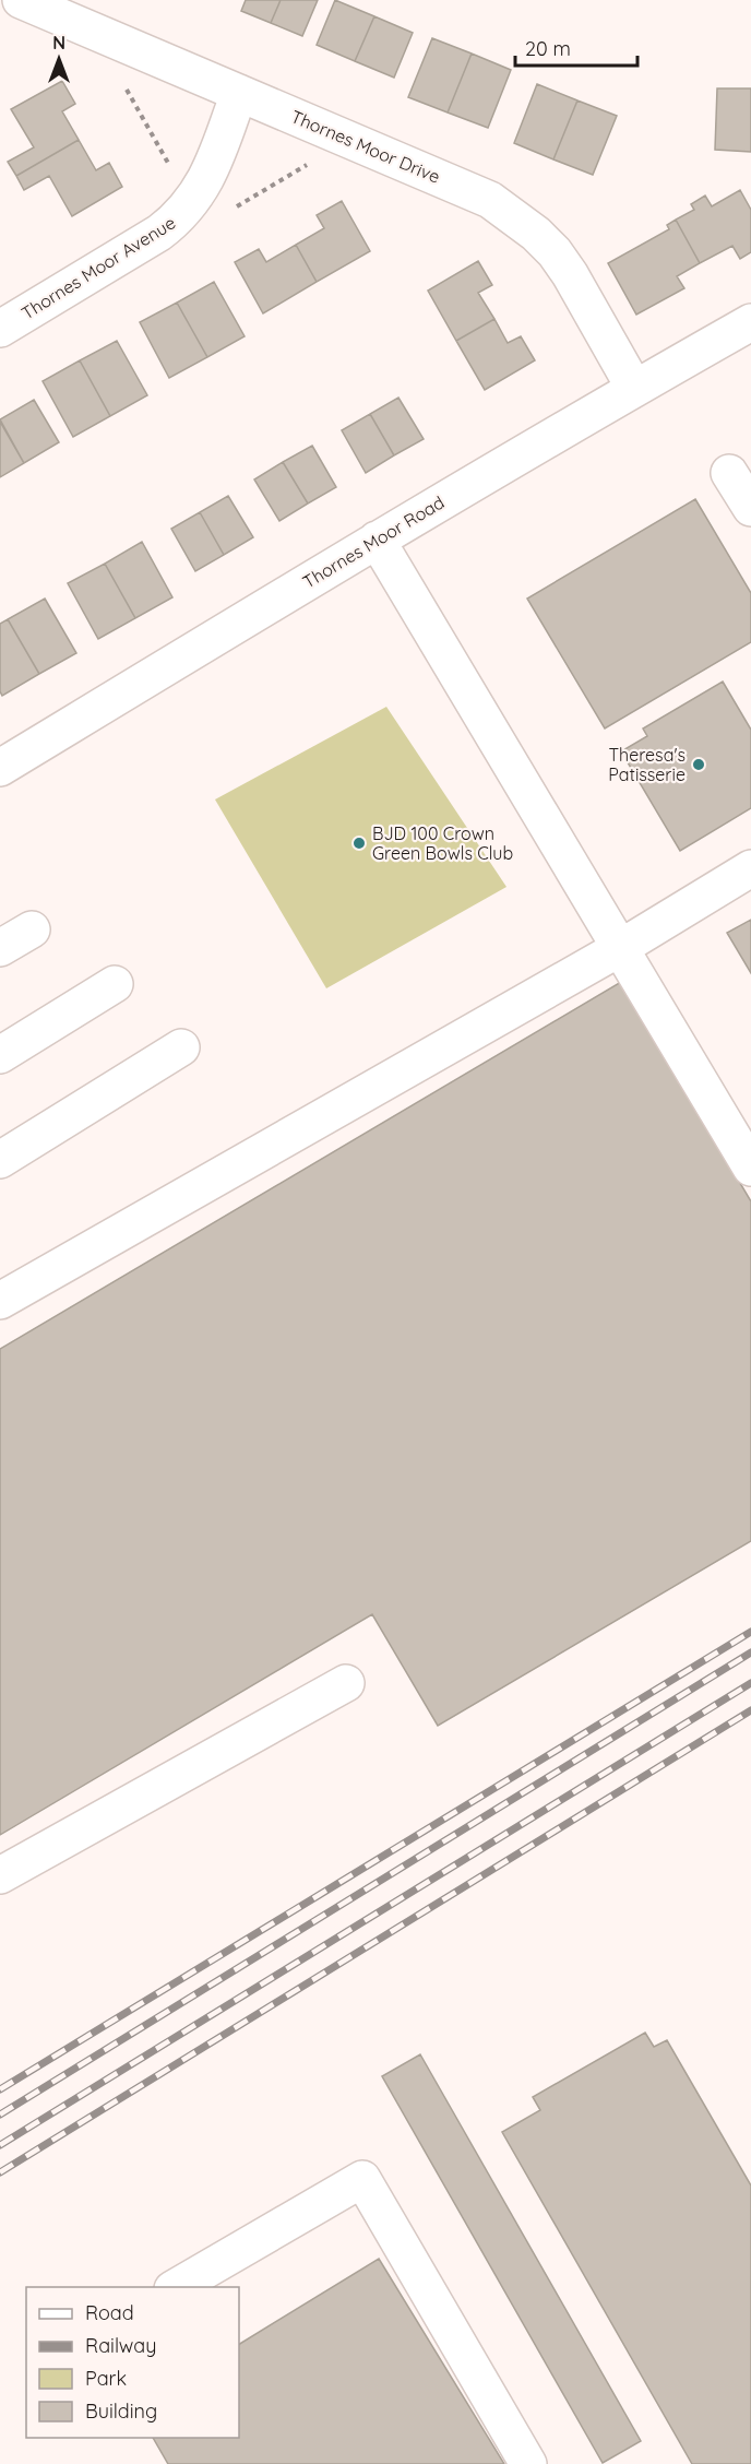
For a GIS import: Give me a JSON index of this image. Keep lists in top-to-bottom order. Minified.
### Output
{"streets":{"street":["Thornes Moor Drive","Thornes Moor Avenue","Thornes Moor Road"]},"crossings":[["Thornes Moor Drive","Thornes Moor Avenue"],["Thornes Moor Drive","Thornes Moor Road"]],"places":["Theresa's Patisserie","BJD 100 Crown Green Bowls Club"],"legend":["Road","Railway","Park","Building"],"scale_bar":"20 m","north":"top"}
